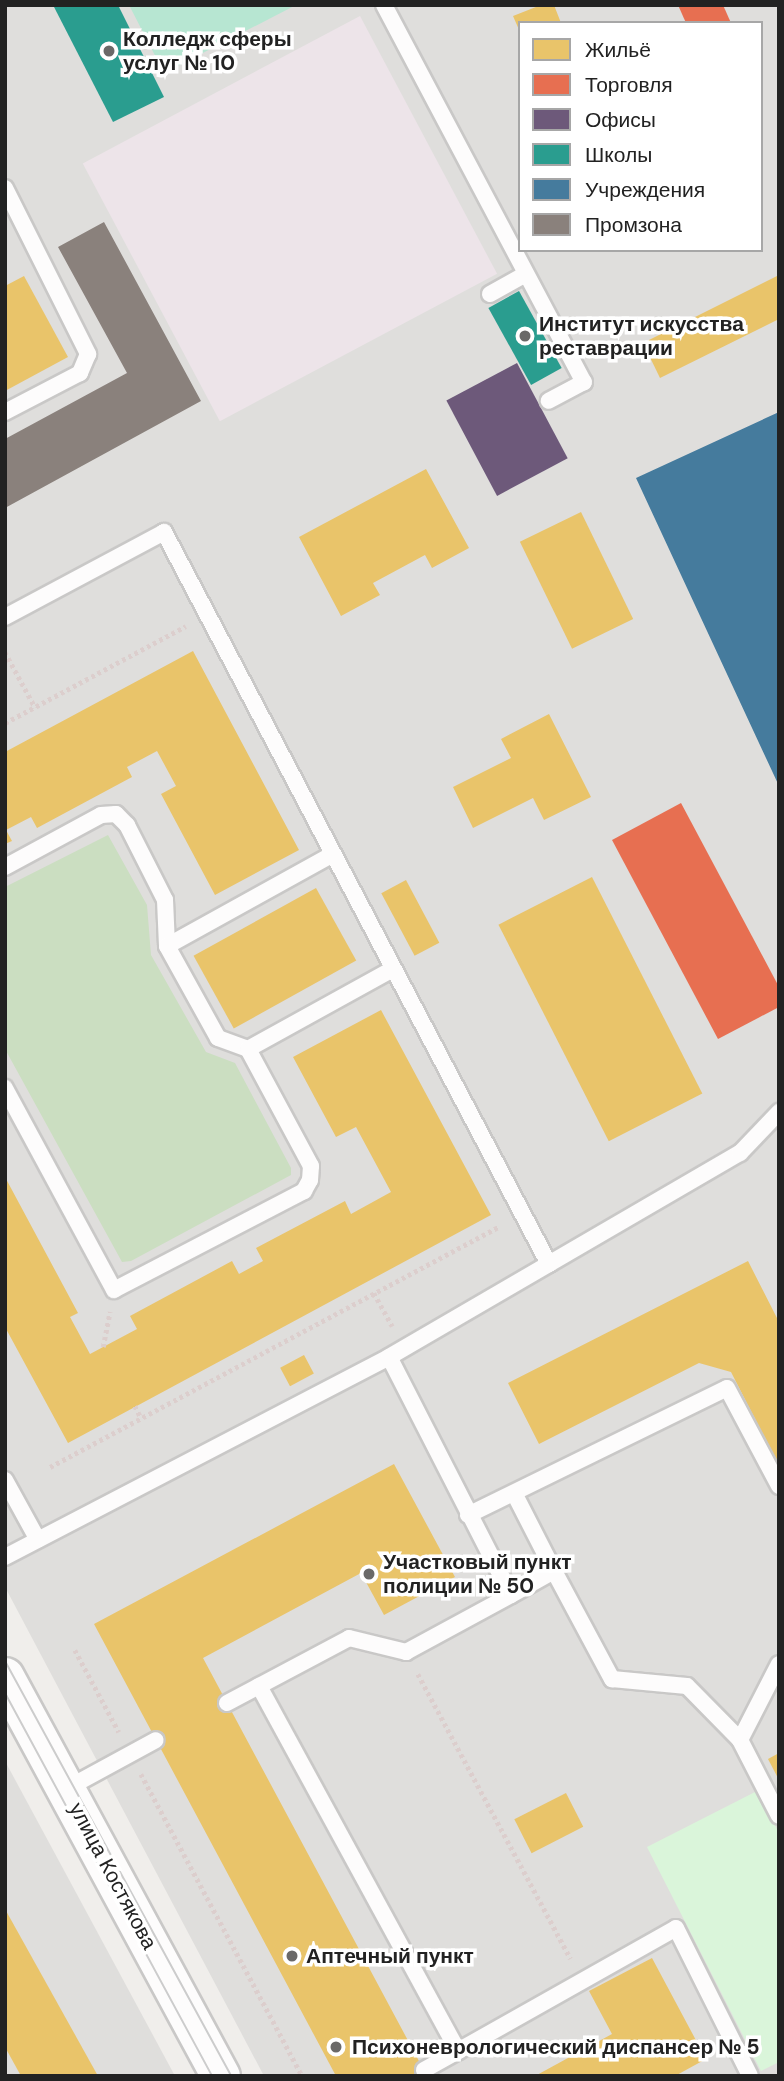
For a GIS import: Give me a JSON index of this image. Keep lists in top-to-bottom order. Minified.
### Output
{"streets":{"street":["улица Костякова"]},"places":["Колледж сферы услуг № 10","Институт искусства реставрации","Участковый пункт полиции № 50","Аптечный пункт","Психоневрологический диспансер № 5"],"legend":["Жильё","Торговля","Офисы","Школы","Учреждения","Промзона"]}
